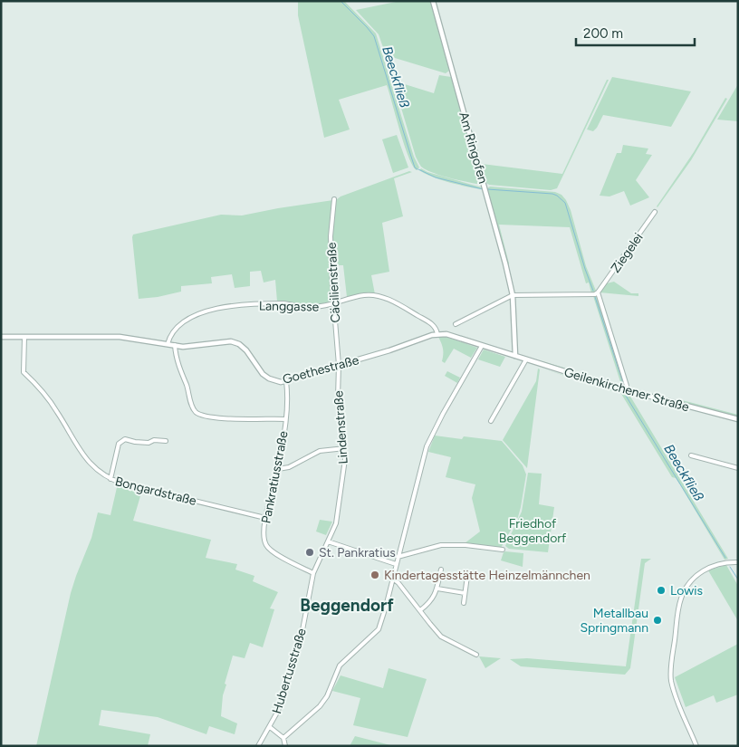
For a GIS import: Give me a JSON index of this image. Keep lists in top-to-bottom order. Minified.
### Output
{"streets":{"street":["Am Ringofen","Ziegelei","Cäcilienstraße","Langgasse","Goethestraße","Geilenkirchener Straße","Lindenstraße","Pankratiusstraße","Bongardstraße","Hubertusstraße"]},"crossings":[["Am Ringofen","Goethestraße"],["Am Ringofen","Geilenkirchener Straße"],["Cäcilienstraße","Langgasse"],["Cäcilienstraße","Goethestraße"],["Cäcilienstraße","Lindenstraße"],["Langgasse","Goethestraße"],["Goethestraße","Geilenkirchener Straße"],["Goethestraße","Lindenstraße"],["Goethestraße","Pankratiusstraße"],["Goethestraße","Bongardstraße"],["Lindenstraße","Hubertusstraße"],["Pankratiusstraße","Bongardstraße"],["Pankratiusstraße","Hubertusstraße"]],"districts":["Beggendorf"],"water":["Beeckfließ"],"parks":["Friedhof Beggendorf"],"places":["St. Pankratius","Kindertagesstätte Heinzelmännchen","Lowis","Metallbau Springmann"],"scale_bar":"200 m"}
